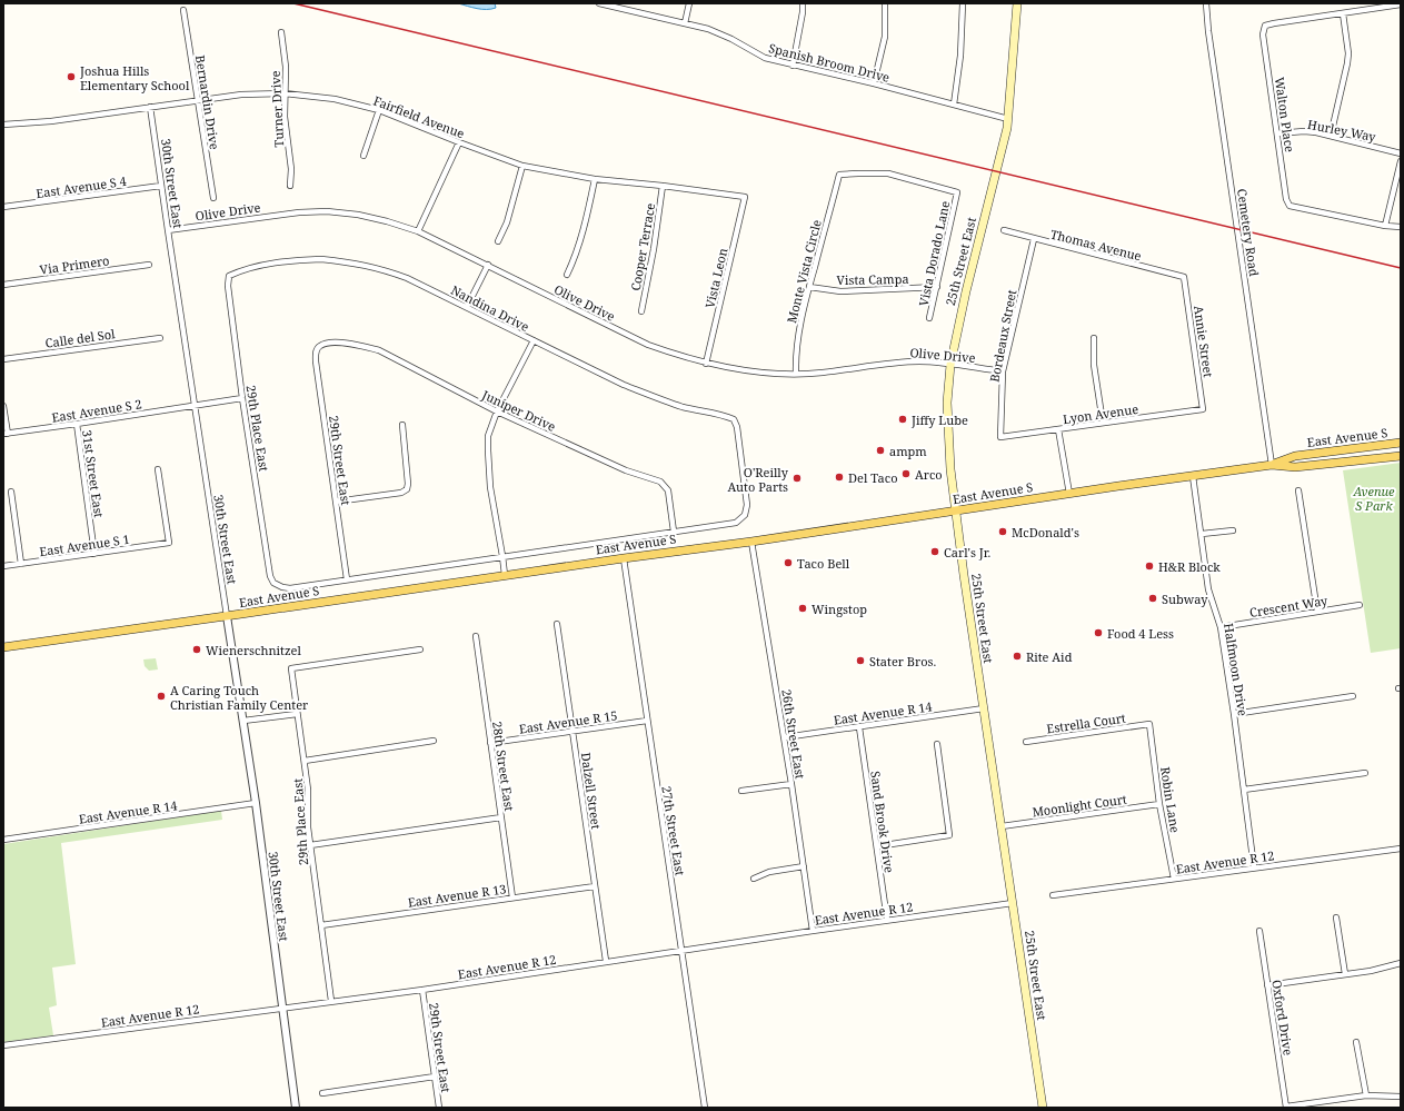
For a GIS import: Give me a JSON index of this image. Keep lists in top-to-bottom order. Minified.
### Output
{"streets":{"main road":["25th Street East","East Avenue S"],"street":["Spanish Broom Drive","Bernardin Drive","Turner Drive","Walton Place","Fairfield Avenue","Hurley Way","30th Street East","East Avenue S 4","Olive Drive","Cemetery Road","Thomas Avenue","Cooper Terrace","Vista Dorado Lane","Via Primero","Monte Vista Circle","Vista Leon","Vista Campa","Nandina Drive","Bordeaux Street","Calle del Sol","Annie Street","East Avenue S 2","Juniper Drive","Lyon Avenue","29th Place East","29th Street East","31st Street East","East Avenue S 1","Crescent Way","Halfmoon Drive","East Avenue R 14","East Avenue R 15","Estrella Court","26th Street East","28th Street East","Dalzell Street","Robin Lane","Moonlight Court","Sand Brook Drive","27th Street East","East Avenue R 12","East Avenue R 13","Oxford Drive"]},"crossings":[["Spanish Broom Drive","25th Street East"],["Bernardin Drive","Fairfield Avenue"],["Turner Drive","Fairfield Avenue"],["Walton Place","Hurley Way"],["Fairfield Avenue","30th Street East"],["Fairfield Avenue","Cooper Terrace"],["Fairfield Avenue","Vista Leon"],["30th Street East","East Avenue S 4"],["30th Street East","Olive Drive"],["30th Street East","East Avenue S 2"],["30th Street East","East Avenue S"],["30th Street East","East Avenue R 14"],["30th Street East","East Avenue R 12"],["Olive Drive","25th Street East"],["Olive Drive","Monte Vista Circle"],["Olive Drive","Vista Leon"],["Olive Drive","Bordeaux Street"],["Cemetery Road","East Avenue S"],["Thomas Avenue","Bordeaux Street"],["Thomas Avenue","Annie Street"],["Vista Dorado Lane","Monte Vista Circle"],["Vista Dorado Lane","Vista Campa"],["25th Street East","East Avenue S"],["25th Street East","East Avenue R 14"],["25th Street East","Moonlight Court"],["25th Street East","East Avenue R 12"],["Monte Vista Circle","Vista Campa"],["Nandina Drive","29th Place East"],["Nandina Drive","East Avenue S"],["Bordeaux Street","Lyon Avenue"],["Annie Street","Lyon Avenue"],["East Avenue S 2","29th Place East"],["East Avenue S 2","31st Street East"],["Juniper Drive","East Avenue S"],["Juniper Drive","29th Street East"],["29th Place East","East Avenue S"],["29th Place East","East Avenue R 12"],["29th Place East","East Avenue R 13"],["East Avenue S","29th Street East"],["East Avenue S","Halfmoon Drive"],["East Avenue S","26th Street East"],["East Avenue S","27th Street East"],["29th Street East","East Avenue R 12"],["31st Street East","East Avenue S 1"],["Crescent Way","Halfmoon Drive"],["Halfmoon Drive","East Avenue R 12"],["East Avenue R 14","26th Street East"],["East Avenue R 14","Sand Brook Drive"],["East Avenue R 15","28th Street East"],["East Avenue R 15","Dalzell Street"],["East Avenue R 15","27th Street East"],["Estrella Court","Robin Lane"],["26th Street East","East Avenue R 12"],["28th Street East","East Avenue R 13"],["Dalzell Street","East Avenue R 12"],["Dalzell Street","East Avenue R 13"],["Robin Lane","Moonlight Court"],["Robin Lane","East Avenue R 12"],["Sand Brook Drive","East Avenue R 12"],["27th Street East","East Avenue R 12"]],"parks":["Avenue S Park"],"places":["Joshua Hills Elementary School","Jiffy Lube","ampm","Arco","Del Taco","O'Reilly Auto Parts","McDonald's","Carl's Jr.","Taco Bell","H&R Block","Subway","Wingstop","Food 4 Less","Wienerschnitzel","Rite Aid","Stater Bros.","A Caring Touch Christian Family Center"]}
